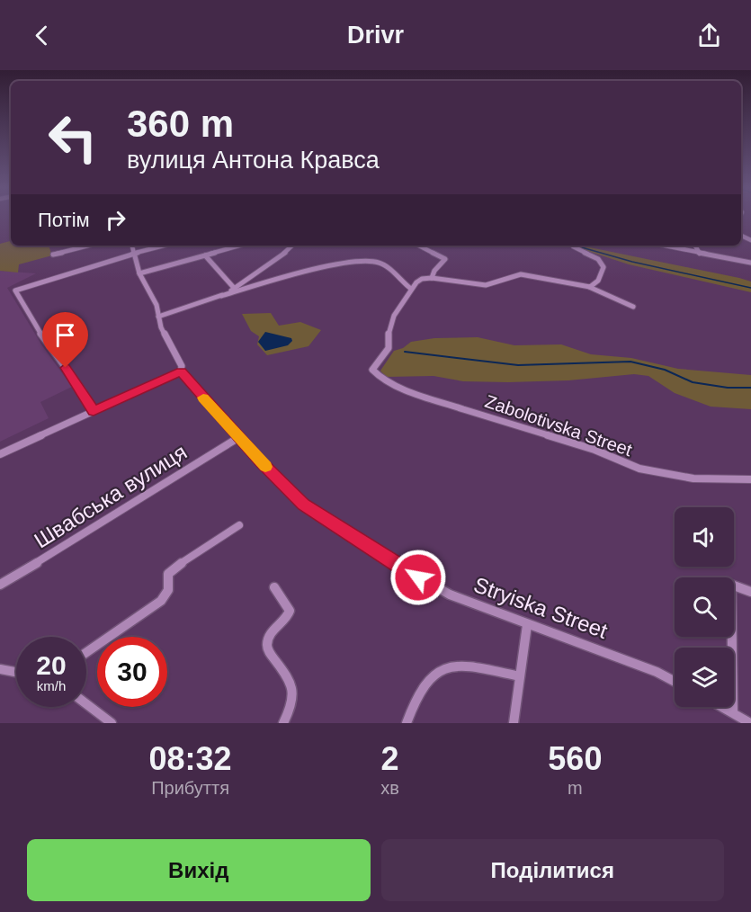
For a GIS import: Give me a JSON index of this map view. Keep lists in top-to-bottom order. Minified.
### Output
{"streets":{"street":["Zabolotivska Street","Швабська вулиця","Stryiska Street"]},"crossings":[["Швабська вулиця","Stryiska Street"]],"page":{"header":"Drivr","turn":["360 m","вулиця Антона Кравса"],"then":"Потім","speed":"20 km/h","limit":"30","eta":["08:32","Прибуття","2","хв","560","m"],"buttons":["Вихід","Поділитися"]}}
